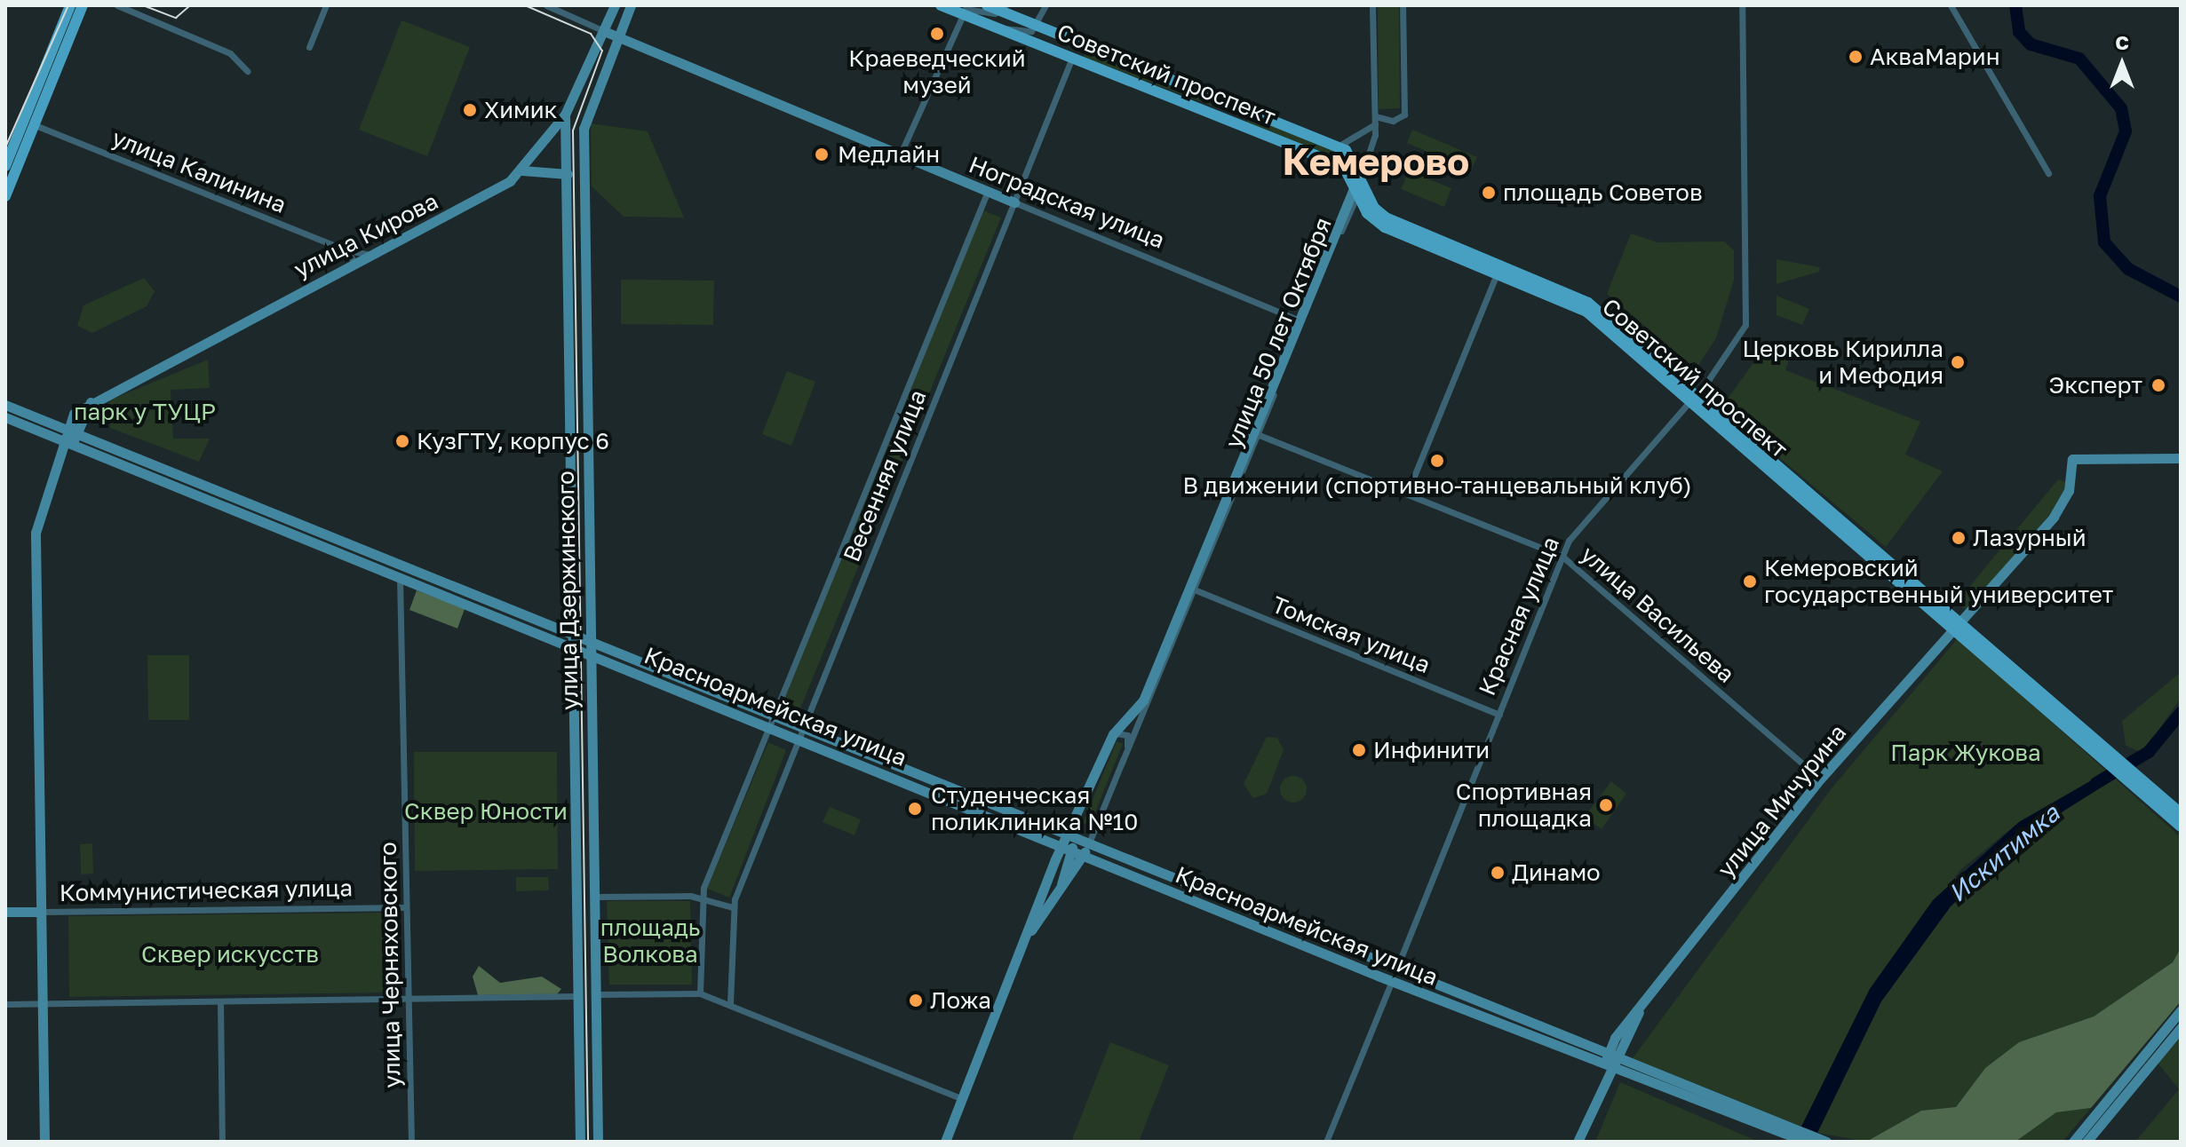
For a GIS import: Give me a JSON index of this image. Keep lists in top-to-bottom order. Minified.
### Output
{"streets":{"main road":["Советский проспект"],"street":["улица Калинина","Ноградская улица","улица Кирова","улица 50 лет Октября","Весенняя улица","улица Дзержинского","улица Васильева","Красная улица","Томская улица","Красноармейская улица","улица Мичурина","Коммунистическая улица","улица Черняховского"]},"crossings":[["Советский проспект","улица 50 лет Октября"],["Советский проспект","Весенняя улица"],["Советский проспект","Красная улица"],["Советский проспект","улица Мичурина"],["улица Калинина","улица Кирова"],["Ноградская улица","улица Кирова"],["Ноградская улица","улица 50 лет Октября"],["Ноградская улица","Весенняя улица"],["Ноградская улица","улица Дзержинского"],["улица Кирова","улица Дзержинского"],["улица Кирова","Красноармейская улица"],["улица Кирова","Коммунистическая улица"],["улица 50 лет Октября","улица Васильева"],["улица 50 лет Октября","Томская улица"],["улица 50 лет Октября","Красноармейская улица"],["Весенняя улица","Красноармейская улица"],["улица Дзержинского","Красноармейская улица"],["улица Васильева","Красная улица"],["улица Васильева","улица Мичурина"],["Красная улица","Томская улица"],["Красная улица","Красноармейская улица"],["Красноармейская улица","улица Мичурина"],["Красноармейская улица","улица Черняховского"],["Коммунистическая улица","улица Черняховского"]],"districts":["Кемерово"],"water":["Искитимка"],"parks":["парк у ТУЦР","Парк Жукова","Сквер Юности","площадь Волкова","Сквер искусств"],"places":["Краеведческий музей","АкваМарин","Химик","Медлайн","площадь Советов","Церковь Кирилла и Мефодия","Эксперт","КузГТУ, корпус 6","В движении (спортивно-танцевальный клуб)","Лазурный","Кемеровский государственный университет","Инфинити","Спортивная площадка","Студенческая поликлиника №10","Динамо","Ложа"],"north":"top"}
